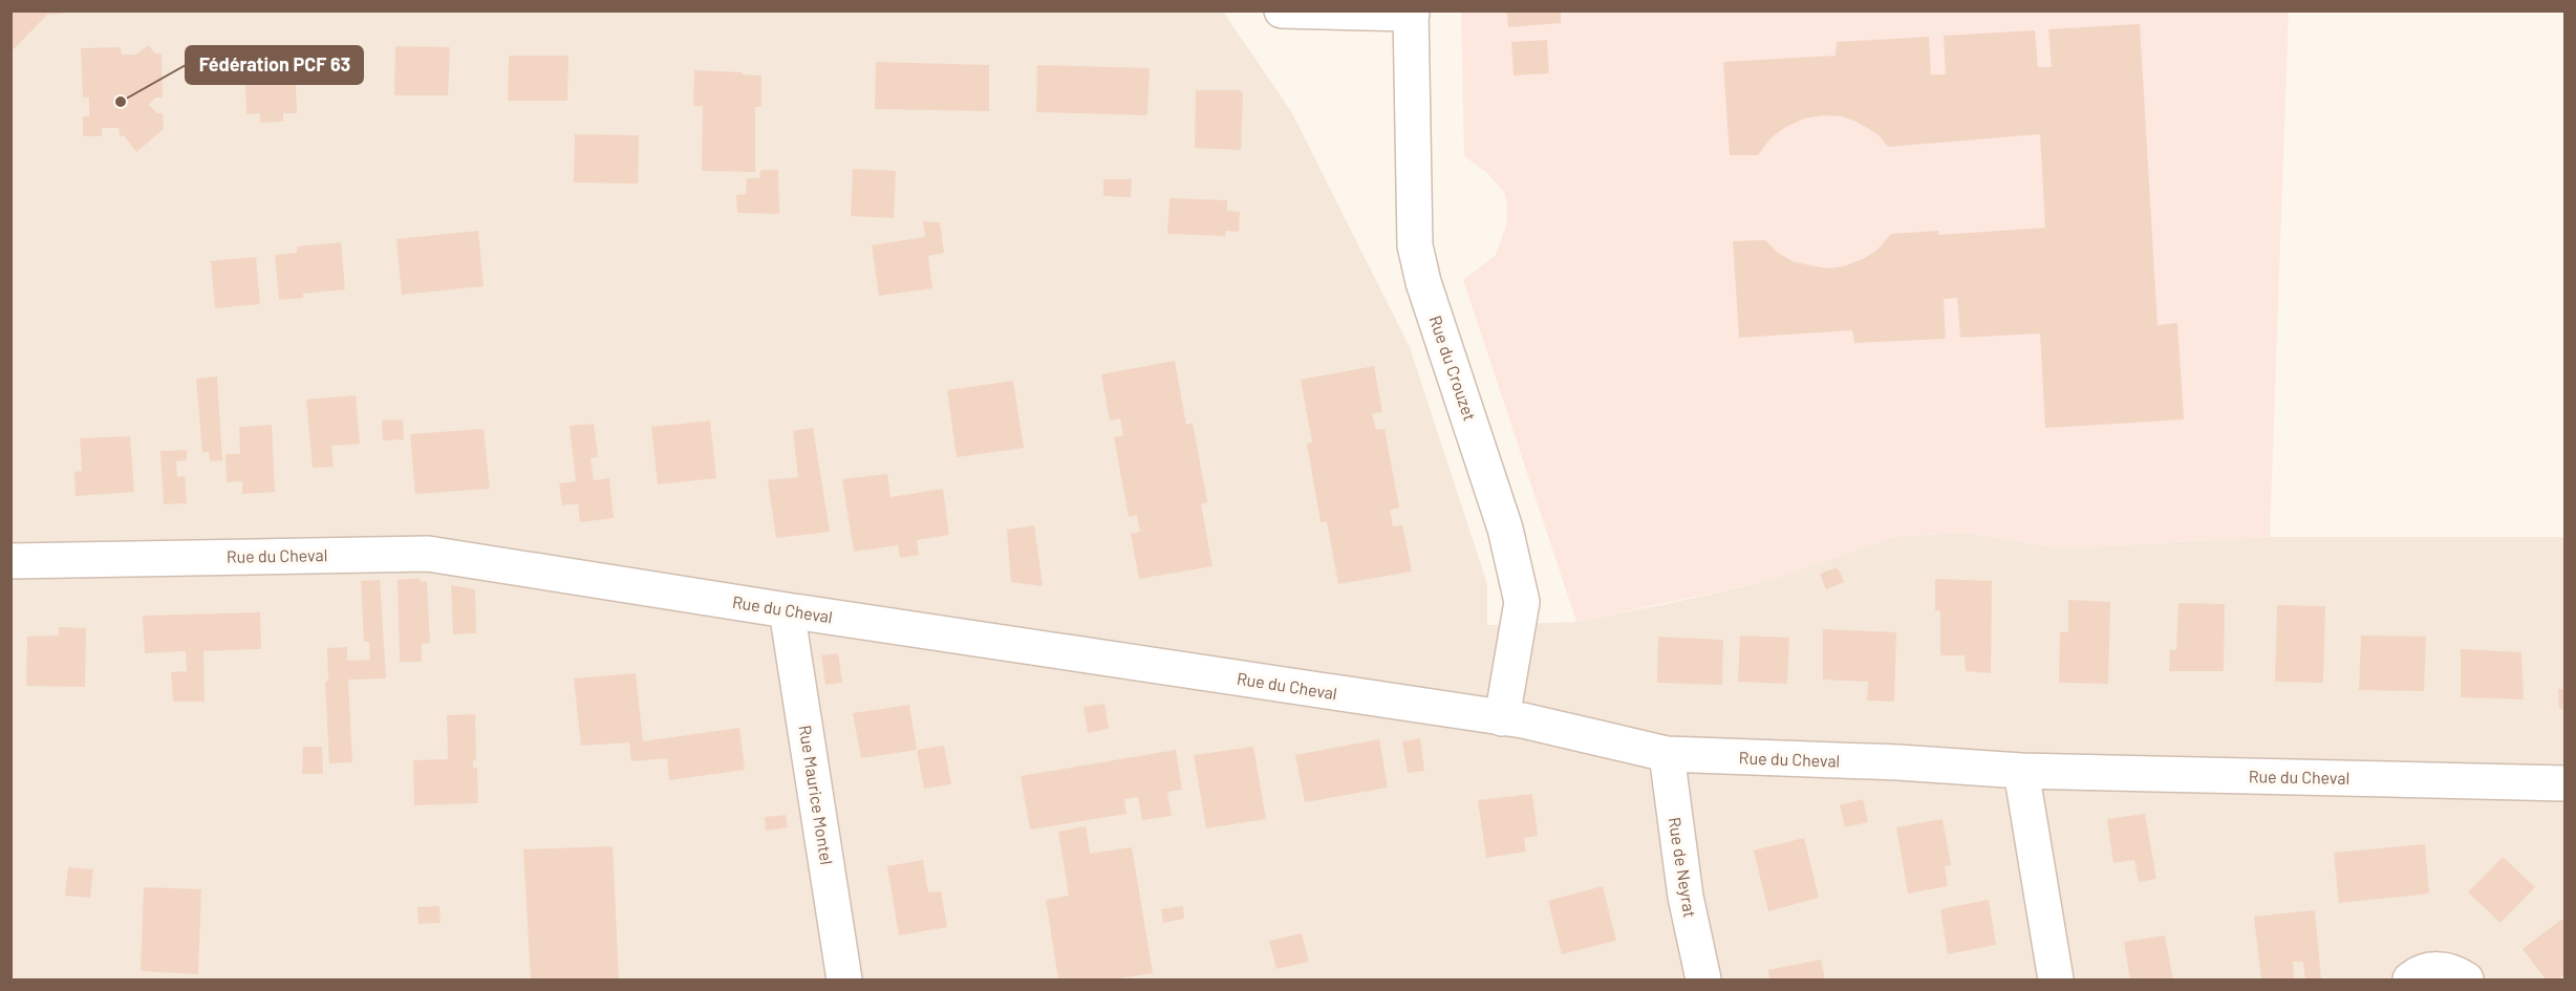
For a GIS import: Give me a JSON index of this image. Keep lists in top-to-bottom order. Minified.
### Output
{"streets":{"street":["Rue du Crouzet","Rue du Cheval","Rue Maurice Montel","Rue de Neyrat"]},"crossings":[["Rue du Crouzet","Rue du Cheval"],["Rue du Cheval","Rue Maurice Montel"],["Rue du Cheval","Rue de Neyrat"]],"places":["Fédération PCF 63"]}
